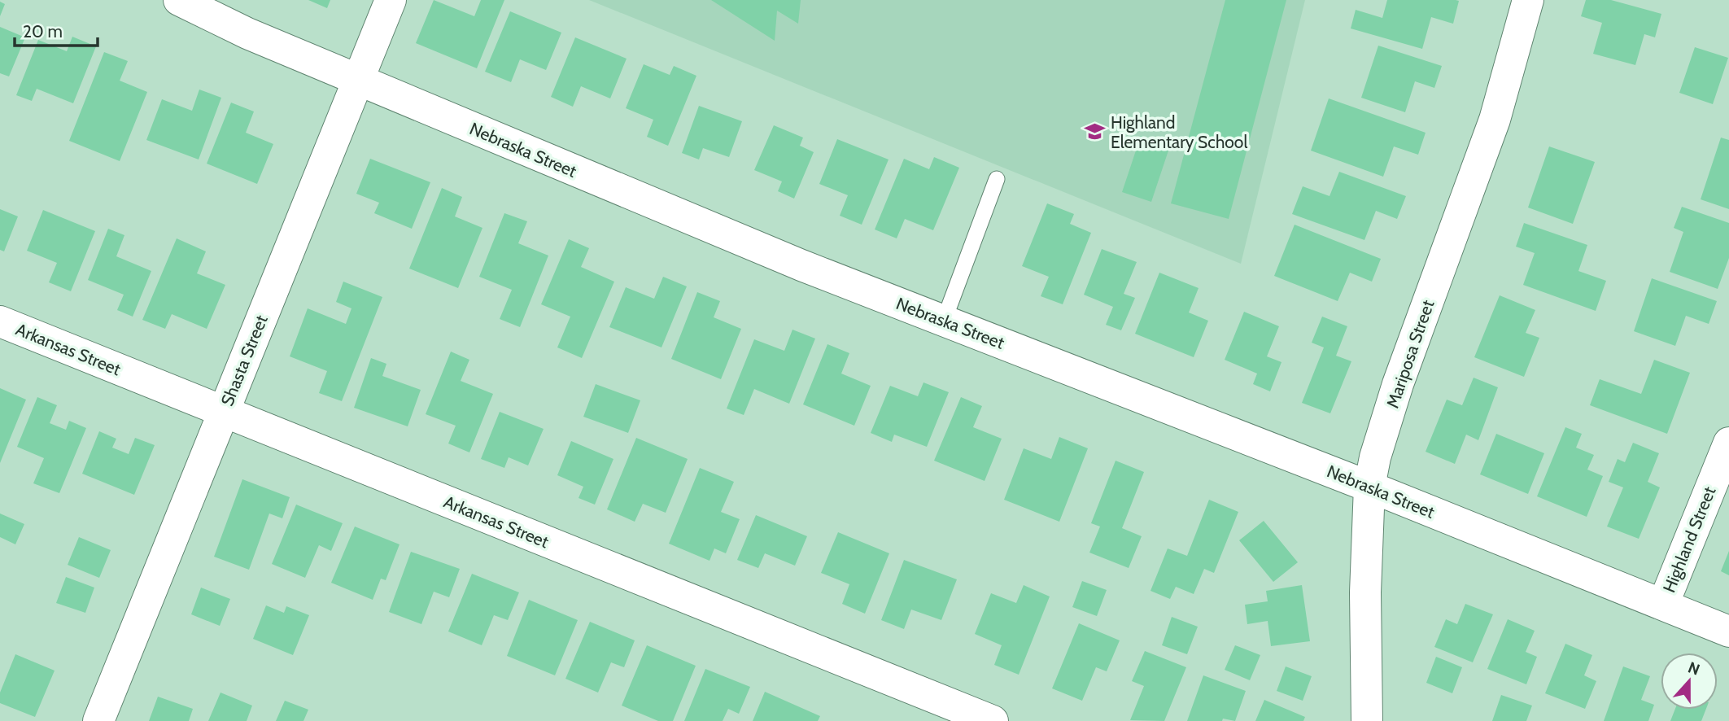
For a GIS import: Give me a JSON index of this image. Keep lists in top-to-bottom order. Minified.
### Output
{"streets":{"street":["Nebraska Street","Arkansas Street","Mariposa Street","Shasta Street","Highland Street"]},"crossings":[["Nebraska Street","Mariposa Street"],["Nebraska Street","Shasta Street"],["Nebraska Street","Highland Street"],["Arkansas Street","Shasta Street"]],"places":{"school or university":["Highland Elementary School"]},"scale_bar":"20 m","north":"top"}
